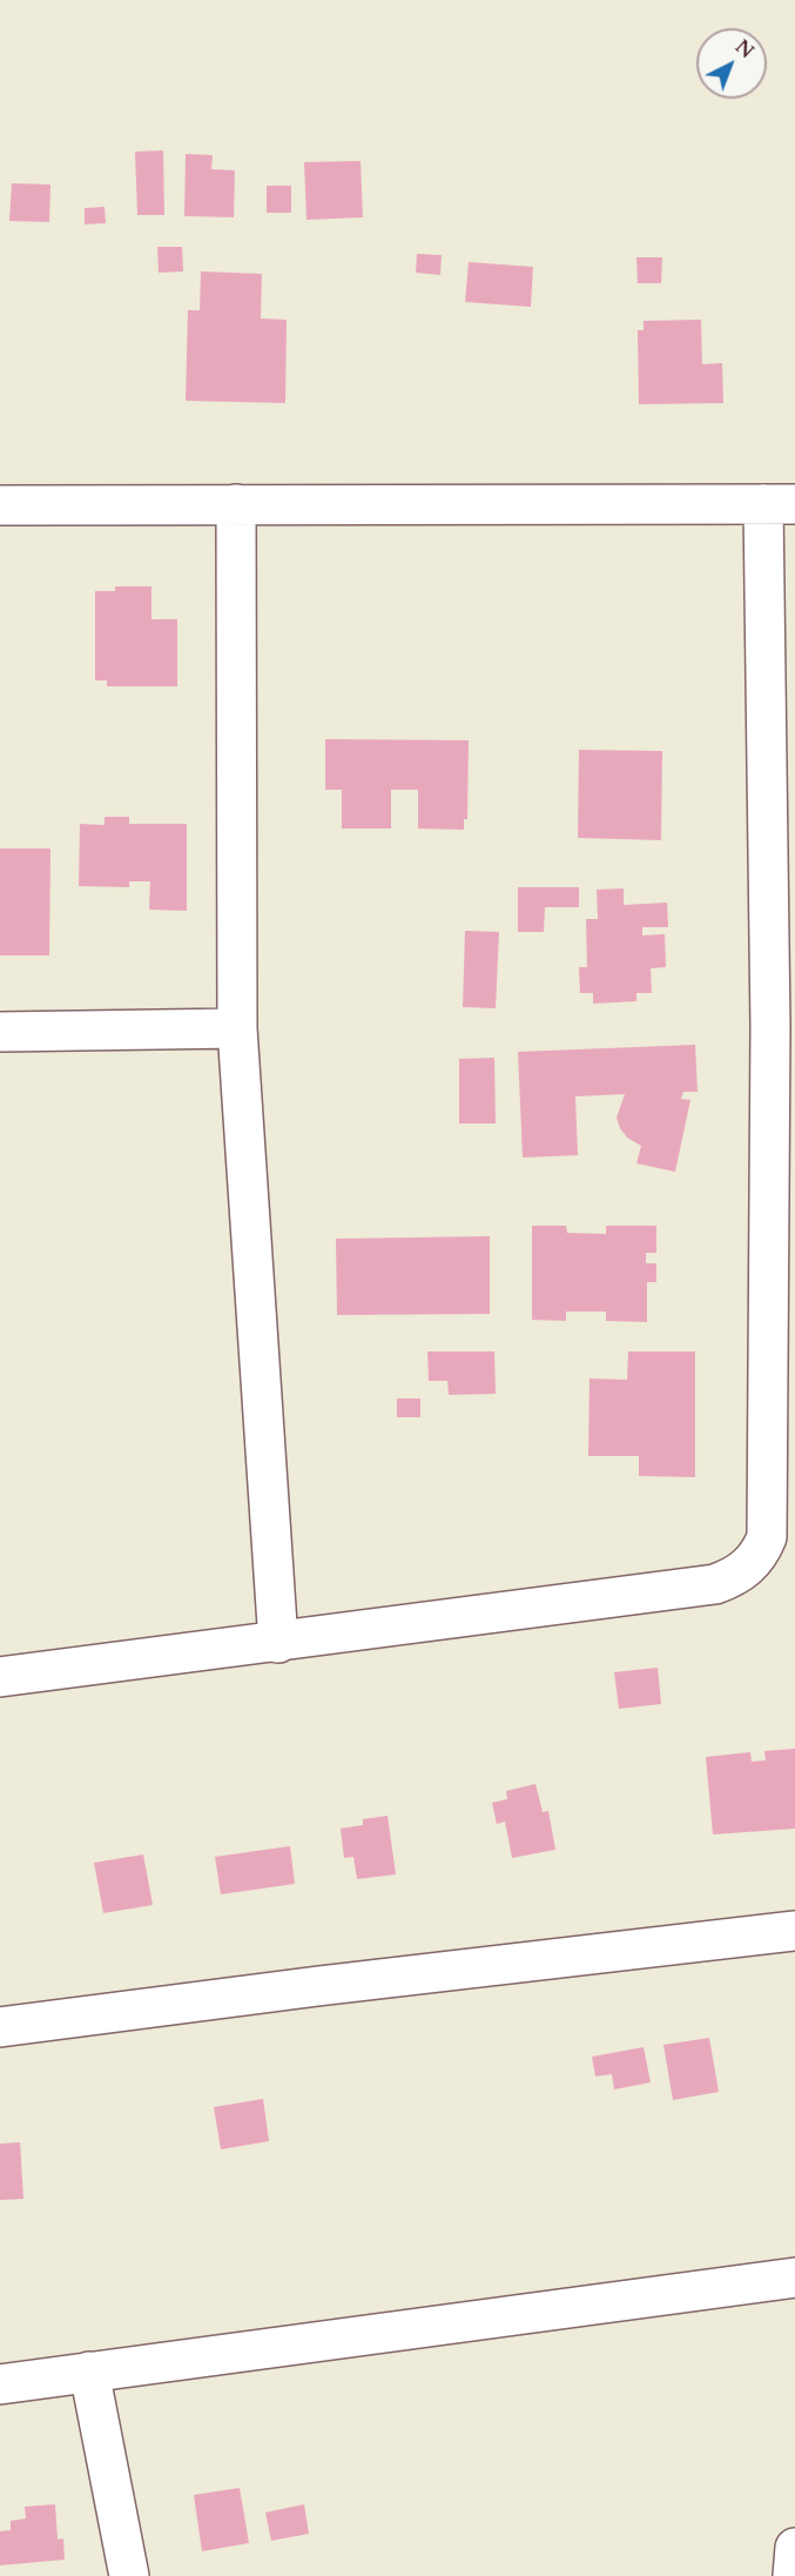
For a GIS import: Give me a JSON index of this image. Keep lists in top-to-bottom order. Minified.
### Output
{"north":"top right"}
